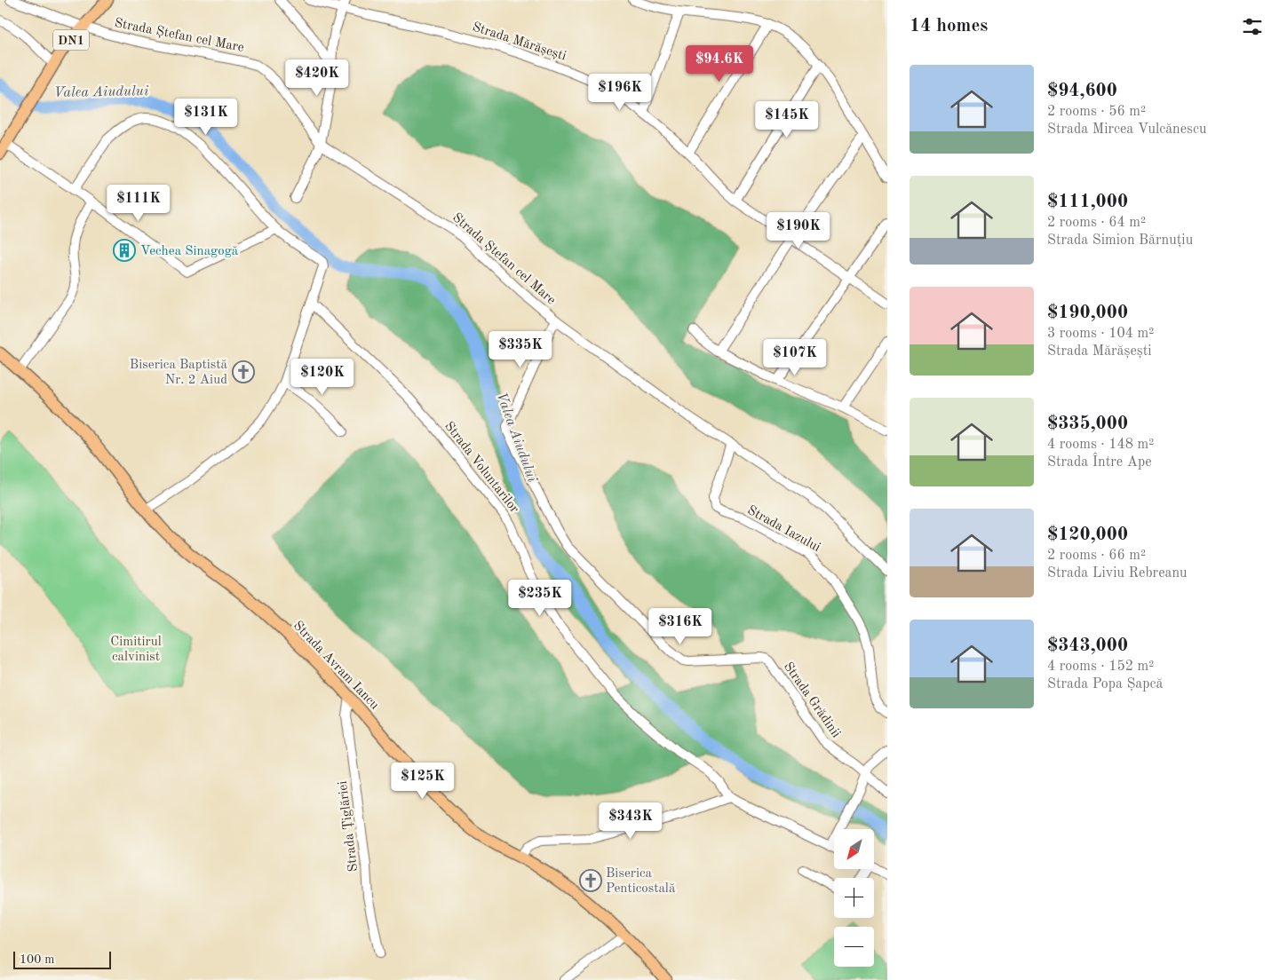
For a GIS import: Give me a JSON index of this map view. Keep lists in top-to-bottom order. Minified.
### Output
{"streets":{"main road":["DN1","Strada Avram Iancu"],"street":["Strada Ștefan cel Mare","Strada Mărășești","Strada Voluntarilor","Strada Iazului","Strada Grădinii","Strada Țiglăriei"]},"crossings":[["Strada Ștefan cel Mare","DN1"],["Strada Ștefan cel Mare","Strada Iazului"],["Strada Ștefan cel Mare","Strada Grădinii"],["Strada Avram Iancu","Strada Țiglăriei"]],"water":["Valea Aiudului"],"parks":["Cimitirul calvinist"],"places":{"building":["Vechea Sinagogă"],"church":["Biserica Baptistă Nr. 2 Aiud","Biserica Penticostală"]},"scale_bar":"100 m","north":"bottom left","page":{"heading":"14 homes","price":["$94.6K","$420K","$196K","$131K","$145K","$111K","$190K","$335K","$107K","$120K","$235K","$316K","$125K","$343K"],"list":[{"name":"$94,600","note":"2 rooms · 56 m² · Strada Mircea Vulcănescu"},{"name":"$111,000","note":"2 rooms · 64 m² · Strada Simion Bărnuțiu"},{"name":"$190,000","note":"3 rooms · 104 m² · Strada Mărășești"},{"name":"$335,000","note":"4 rooms · 148 m² · Strada Între Ape"},{"name":"$120,000","note":"2 rooms · 66 m² · Strada Liviu Rebreanu"},{"name":"$343,000","note":"4 rooms · 152 m² · Strada Popa Șapcă"}],"map_buttons":["+","−"],"scale":"100 m"}}
